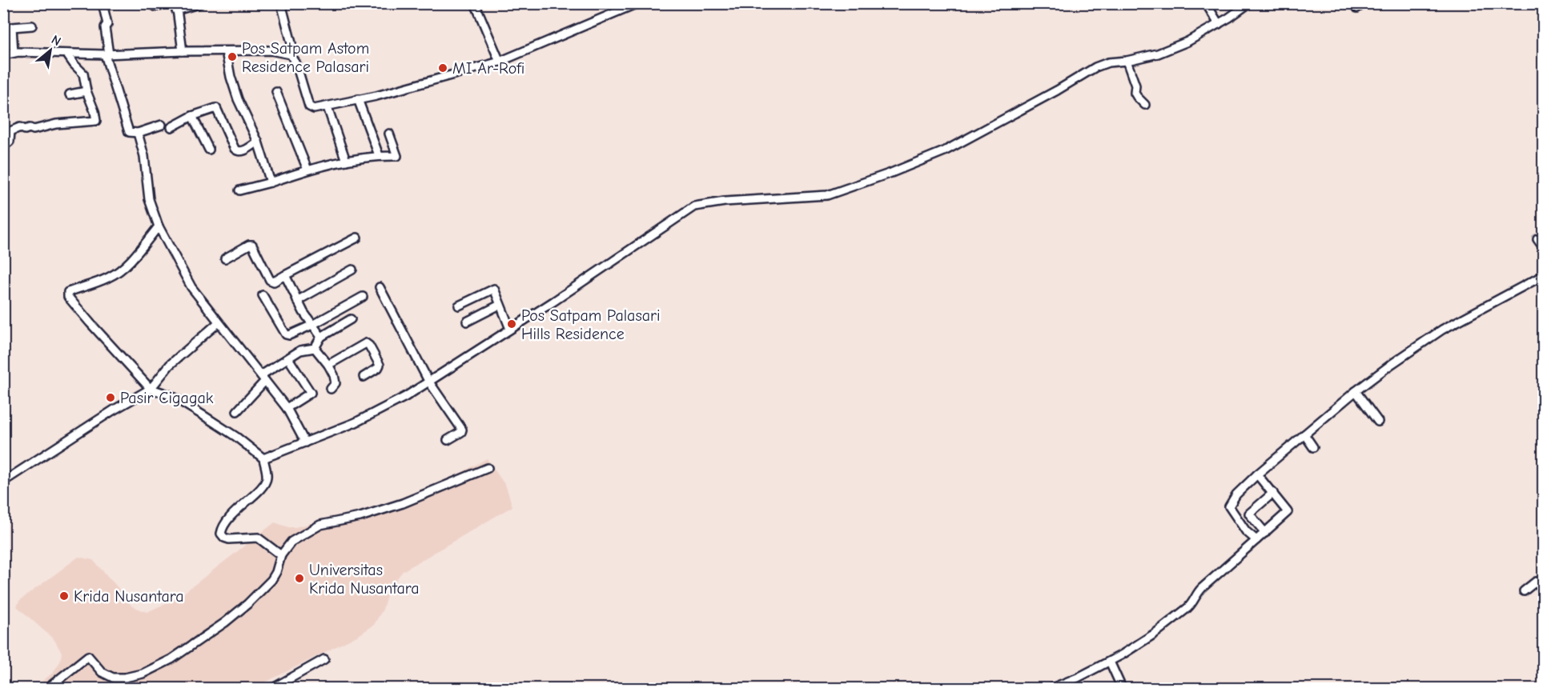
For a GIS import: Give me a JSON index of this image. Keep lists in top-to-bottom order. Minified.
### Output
{"places":["Pos Satpam Astom Residence Palasari","MI Ar-Rofi","Pos Satpam Palasari Hills Residence","Pasir Cigagak","Universitas Krida Nusantara","Krida Nusantara"],"north":"top right"}
